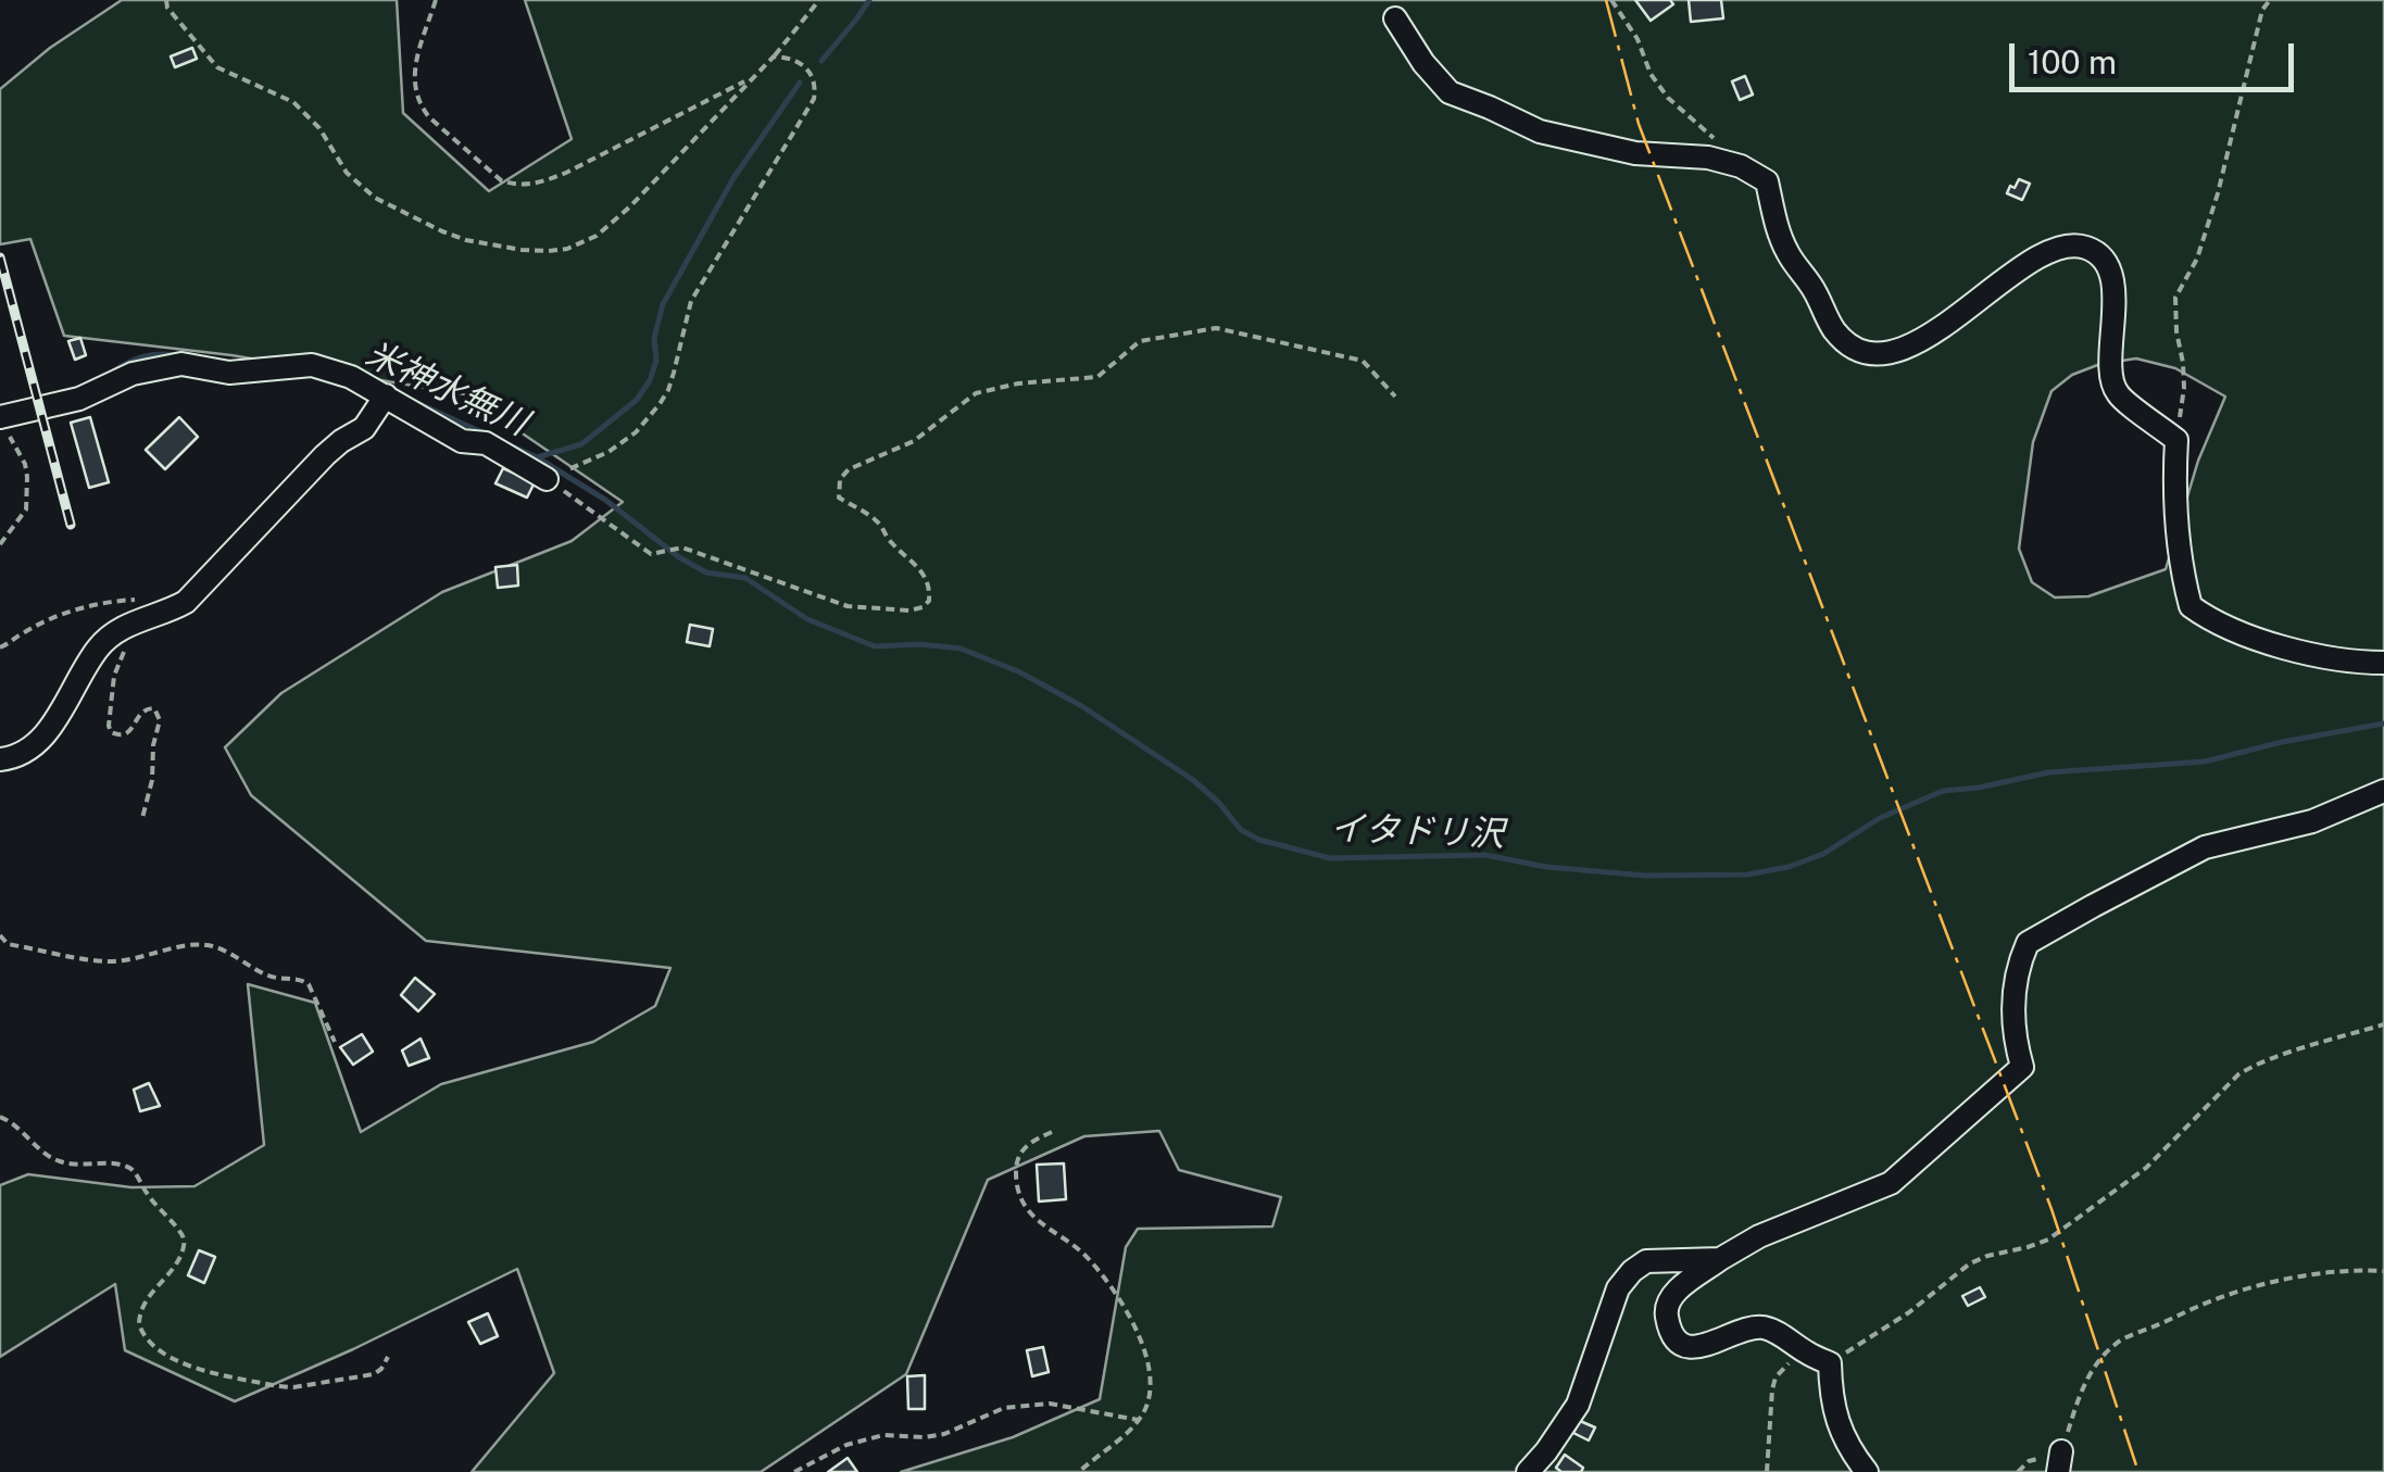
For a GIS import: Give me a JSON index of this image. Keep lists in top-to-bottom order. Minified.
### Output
{"water":["米神水無川","イタドリ沢"],"scale_bar":"100 m"}
